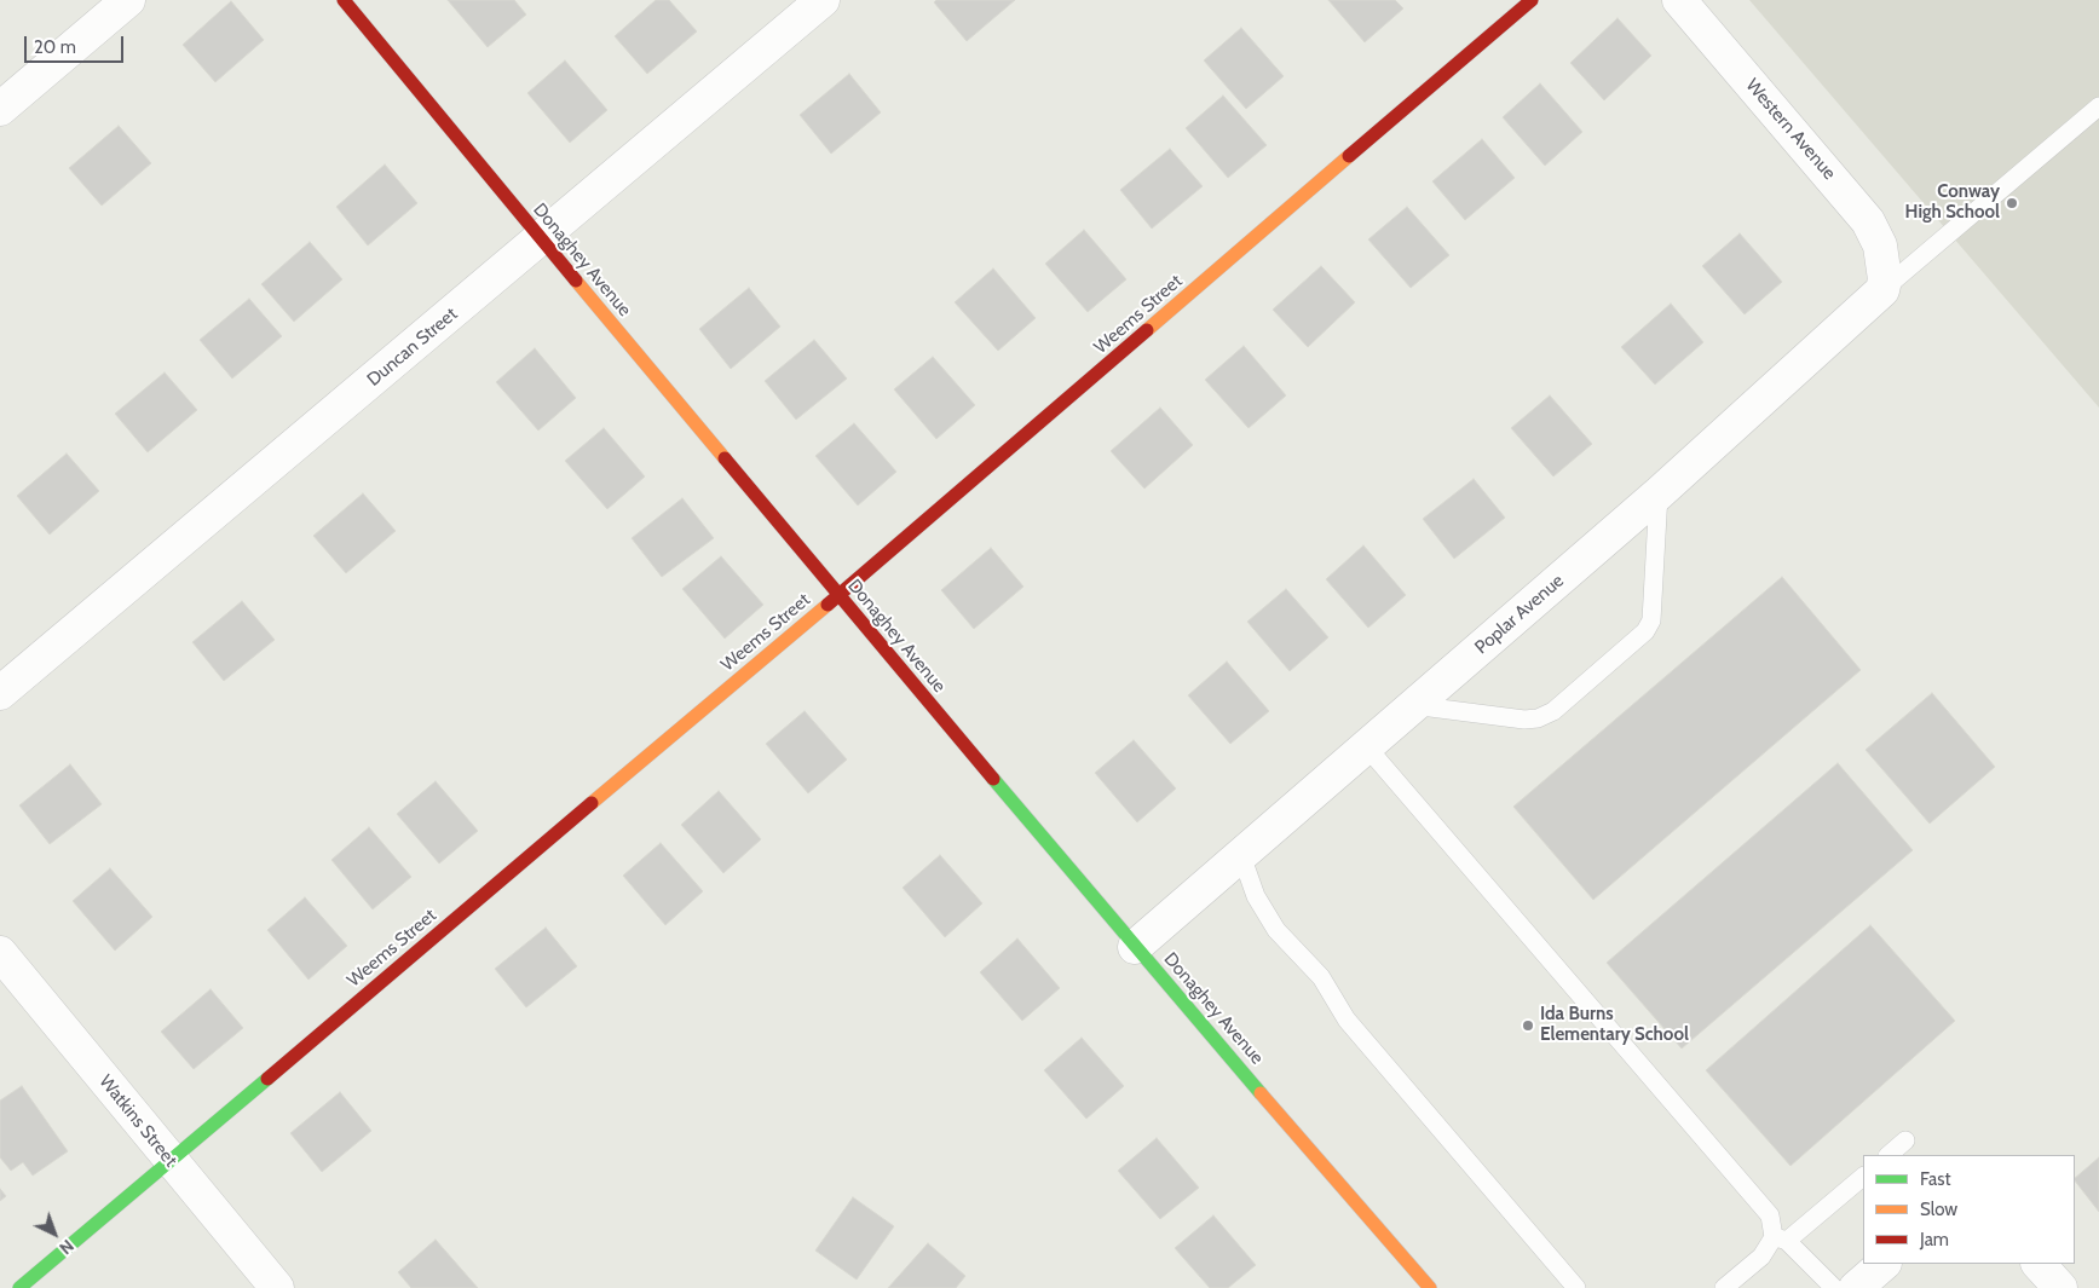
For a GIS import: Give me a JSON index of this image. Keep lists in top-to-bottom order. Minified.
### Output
{"streets":{"street":["Western Avenue","Donaghey Avenue","Weems Street","Duncan Street","Poplar Avenue","Watkins Street"]},"crossings":[["Western Avenue","Poplar Avenue"],["Donaghey Avenue","Weems Street"],["Donaghey Avenue","Duncan Street"],["Donaghey Avenue","Poplar Avenue"],["Weems Street","Watkins Street"]],"places":["Conway High School","Ida Burns Elementary School"],"legend":["Fast","Slow","Jam"],"scale_bar":"20 m","north":"bottom right"}
